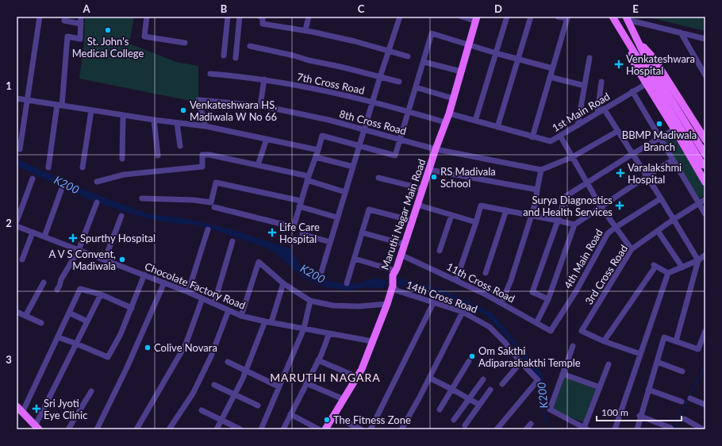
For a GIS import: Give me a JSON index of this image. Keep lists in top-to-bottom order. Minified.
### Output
{"streets":{"main road":["Maruthi Nagar Main Road"],"street":["7th Cross Road","1st Main Road","8th Cross Road","4th Main Road","3rd Cross Road","11th Cross Road","Chocolate Factory Road","14th Cross Road"]},"crossings":[["7th Cross Road","Maruthi Nagar Main Road"],["1st Main Road","Maruthi Nagar Main Road"],["8th Cross Road","Maruthi Nagar Main Road"],["Maruthi Nagar Main Road","11th Cross Road"],["Maruthi Nagar Main Road","Chocolate Factory Road"],["Maruthi Nagar Main Road","14th Cross Road"],["4th Main Road","11th Cross Road"]],"districts":["MARUTHI NAGARA"],"water":["K200"],"places":{"other":["St. John's Medical College","Venkateshwara HS, Madiwala W No 66","BBMP Madiwala Branch","RS Madivala School","A V S Convent, Madiwala","Colive Novara","Om Sakthi Adiparashakthi Temple","The Fitness Zone"],"health":["Venkateshwara Hospital","Varalakshmi Hospital","Surya Diagnostics and Health Services","Life Care Hospital","Spurthy Hospital","Sri Jyoti Eye Clinic"]},"scale_bar":"100 m","grid":{"columns":["A","B","C","D","E"],"rows":["1","2","3"]}}
